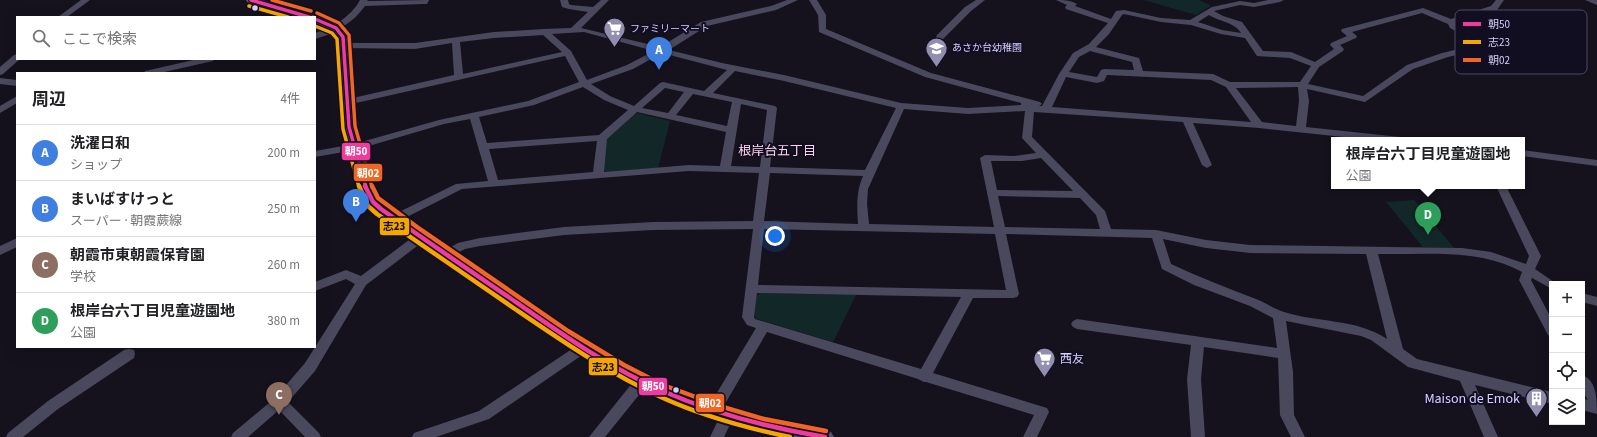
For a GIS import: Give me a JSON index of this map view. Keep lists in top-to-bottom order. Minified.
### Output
{"districts":["根岸台五丁目"],"places":{"supermarket":["ファミリーマート","西友"],"school or university":["あさか台幼稚園"],"building":["Maison de Emok"]},"lines":["transit line 朝50","transit line 朝02","transit line 志23"],"legend":["朝50","志23","朝02"],"page":{"search":"ここで検索","pins":["A","B","D","C"],"heading":["周辺","4件"],"list":[{"mark":"A","name":"洗濯日和","note":"ショップ","value":"200 m"},{"mark":"B","name":"まいばすけっと","note":"スーパー · 朝霞蕨線","value":"250 m"},{"mark":"C","name":"朝霞市東朝霞保育園","note":"学校","value":"260 m"},{"mark":"D","name":"根岸台六丁目児童遊園地","note":"公園","value":"380 m"}],"popup":["根岸台六丁目児童遊園地","公園"],"map_buttons":["+","−"]}}
